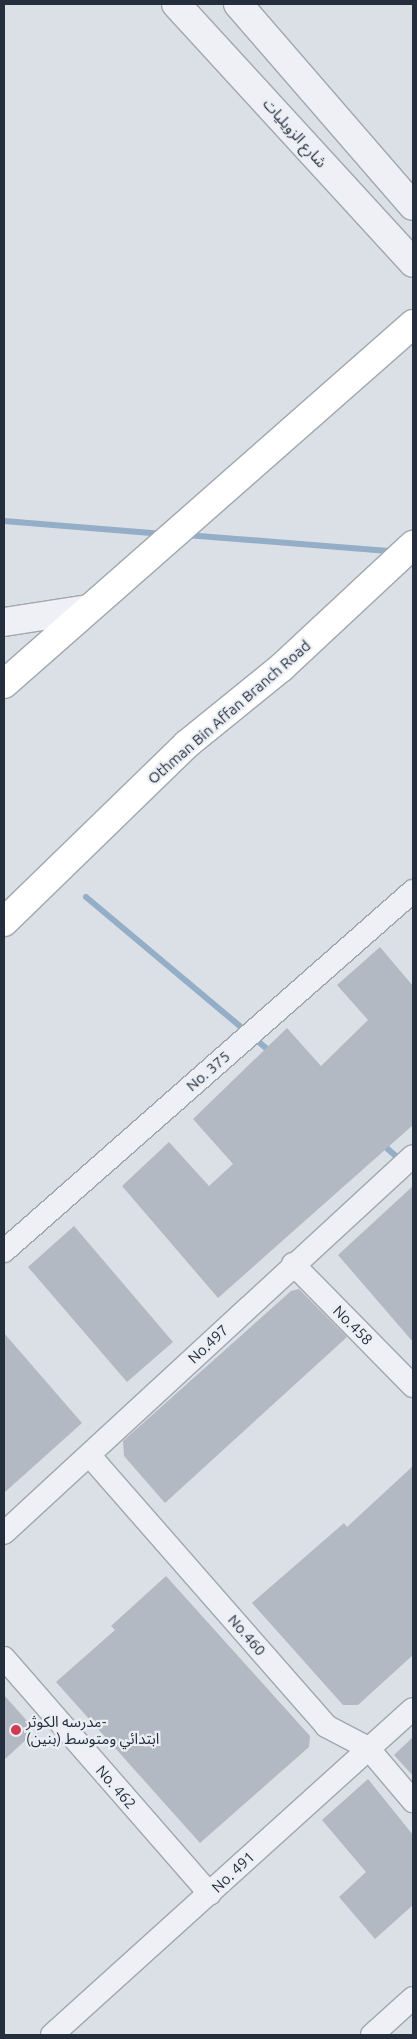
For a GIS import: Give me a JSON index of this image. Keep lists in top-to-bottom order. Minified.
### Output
{"streets":{"main road":["Othman Bin Affan Branch Road"],"street":["شارع الزويليات","No. 375","No.458","No.497","No.460","No. 462","No. 491"]},"crossings":[["No.458","No.497"],["No.497","No.460"],["No.460","No. 491"],["No. 462","No. 491"]],"places":["مدرسه الكوثر- ابتدائي ومتوسط (بنين)"]}
